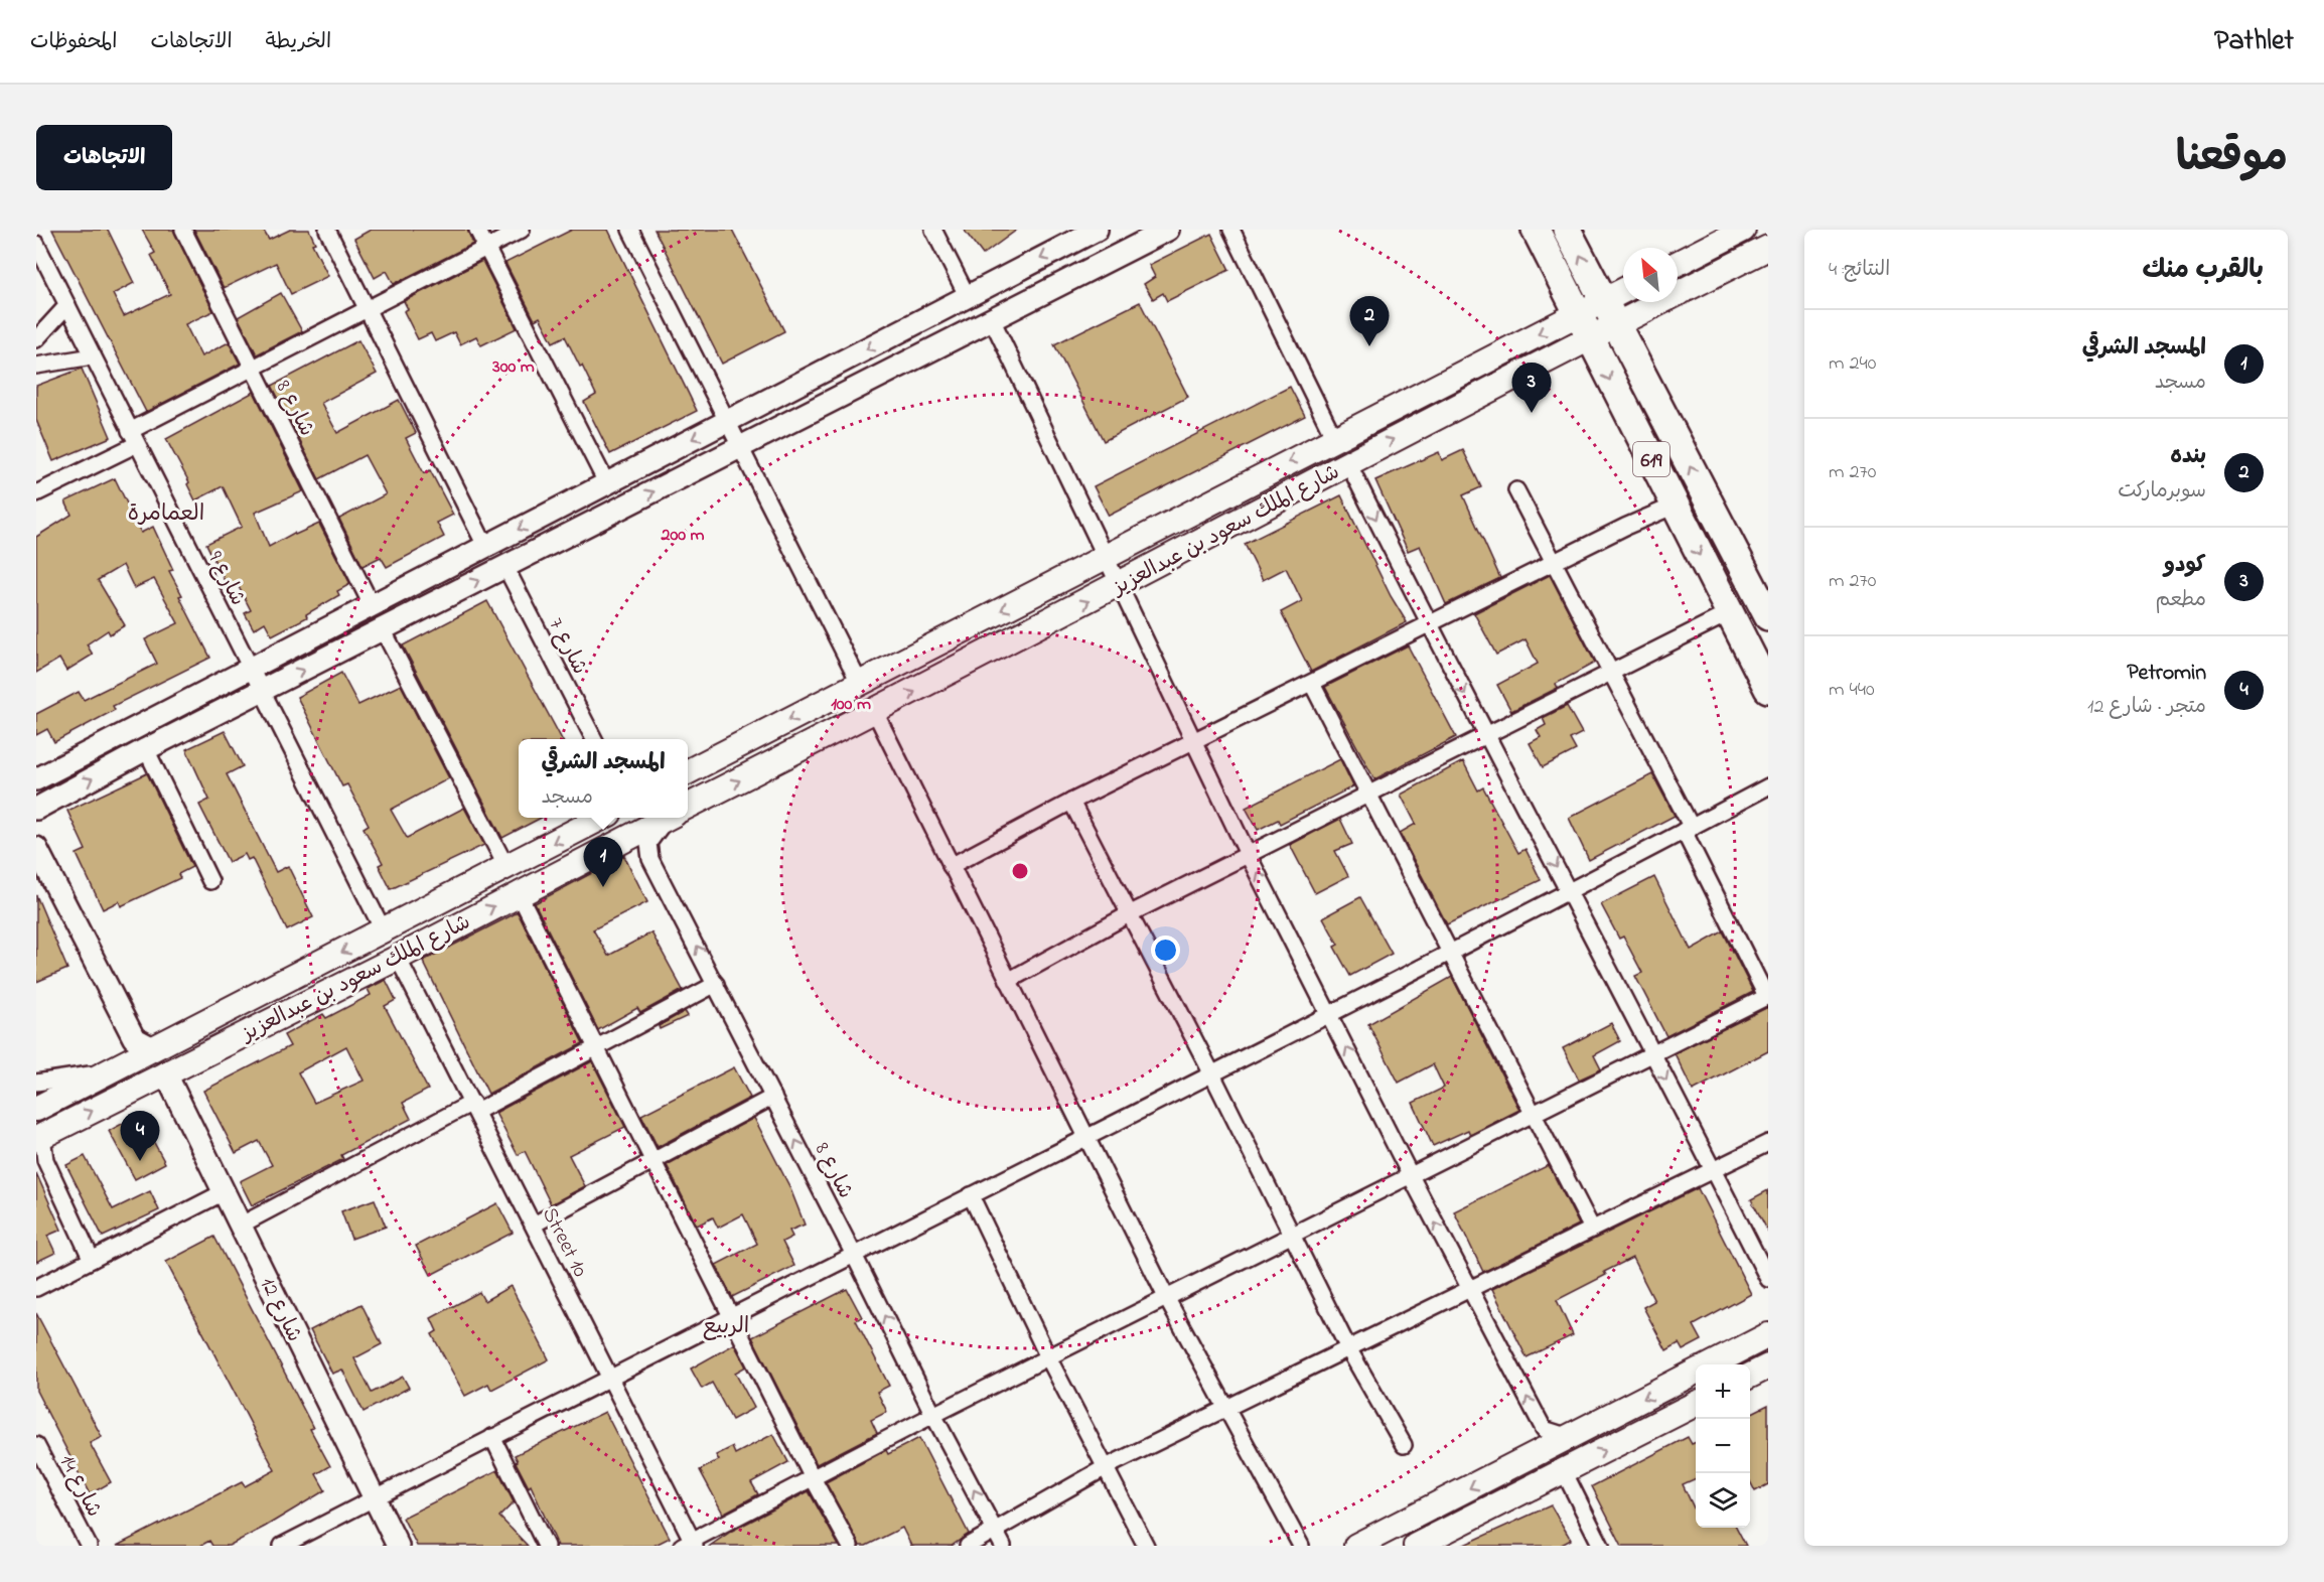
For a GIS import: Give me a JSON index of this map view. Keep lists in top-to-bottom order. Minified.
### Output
{"streets":{"highway":["619"],"main road":["شارع الملك سعود بن عبدالعزيز"],"street":["شارع 8","شارع 9","شارع 7","Street 10","شارع 12","شارع 14"]},"crossings":[["619","شارع الملك سعود بن عبدالعزيز"],["شارع الملك سعود بن عبدالعزيز","شارع 9"],["شارع الملك سعود بن عبدالعزيز","Street 10"],["شارع الملك سعود بن عبدالعزيز","شارع 12"]],"districts":["العمامرة","الربيع"],"north":"top left","page":{"header":"Pathlet","nav":["الخريطة","الاتجاهات","المحفوظات"],"title":"موقعنا","buttons":"الاتجاهات","heading":["بالقرب منك","النتائج: 4"],"pins":["2","3","1","4"],"list":[{"mark":"1","name":"المسجد الشرقي","note":"مسجد","value":"240 m"},{"mark":"2","name":"بنده","note":"سوبرماركت","value":"270 m"},{"mark":"3","name":"كودو","note":"مطعم","value":"270 m"},{"mark":"4","name":"Petromin","note":"متجر · شارع 12","value":"440 m"}],"popup":["المسجد الشرقي","مسجد"],"map_buttons":["+","−"]},"rings":["300 m","200 m","100 m"]}
